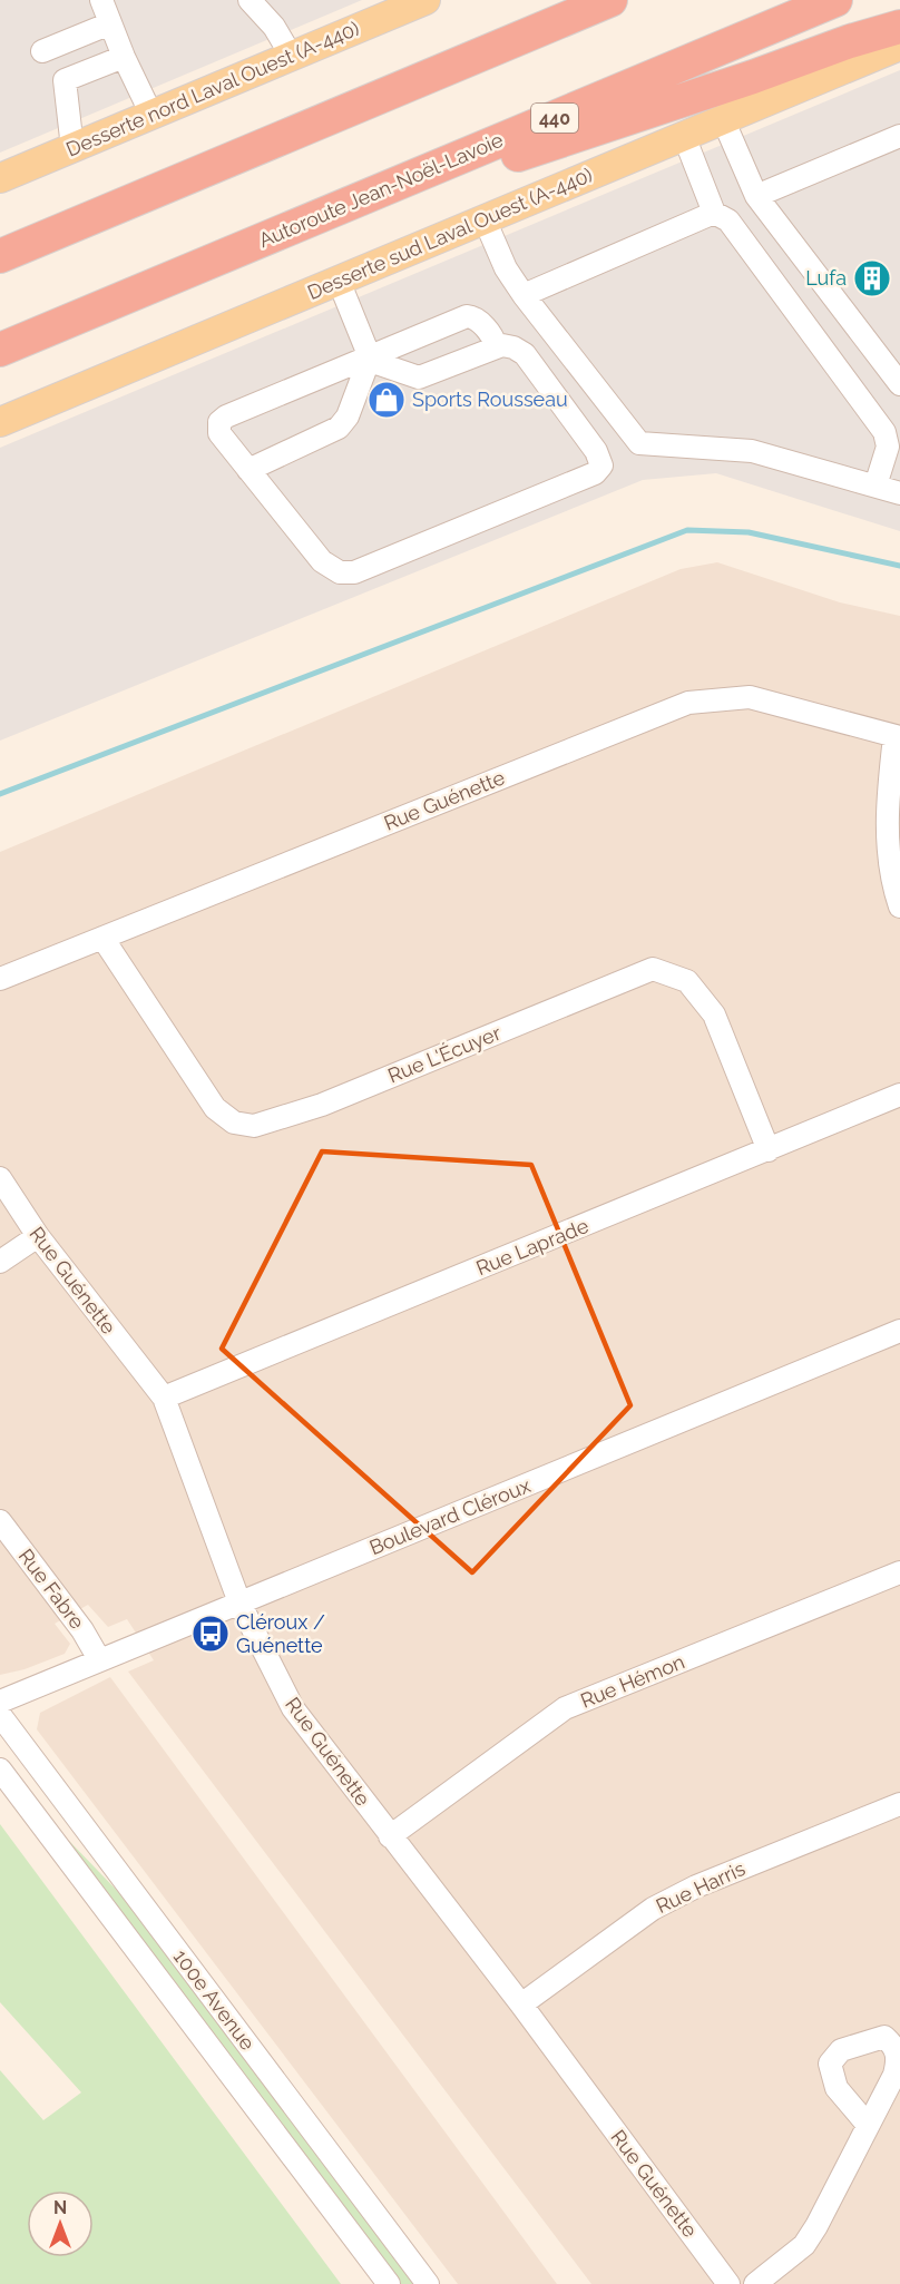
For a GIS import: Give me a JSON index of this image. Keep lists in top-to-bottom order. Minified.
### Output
{"streets":{"highway":["440","Autoroute Jean-Noël-Lavoie"],"main road":["Desserte nord Laval Ouest (A-440)","Desserte sud Laval Ouest (A-440)"],"street":["Rue Guénette","Rue L'Écuyer","Rue Laprade","Boulevard Cléroux","Rue Fabre","Rue Hémon","Rue Harris","100e Avenue"]},"crossings":[["Rue Guénette","Rue L'Écuyer"],["Rue Guénette","Rue Laprade"],["Rue Guénette","Boulevard Cléroux"],["Rue Guénette","Rue Hémon"],["Rue Guénette","Rue Harris"],["Rue L'Écuyer","Rue Laprade"],["Boulevard Cléroux","Rue Fabre"]],"places":{"building":["Lufa"],"shop":["Sports Rousseau"],"bus stop":["Cléroux / Guénette"]},"north":"top"}
